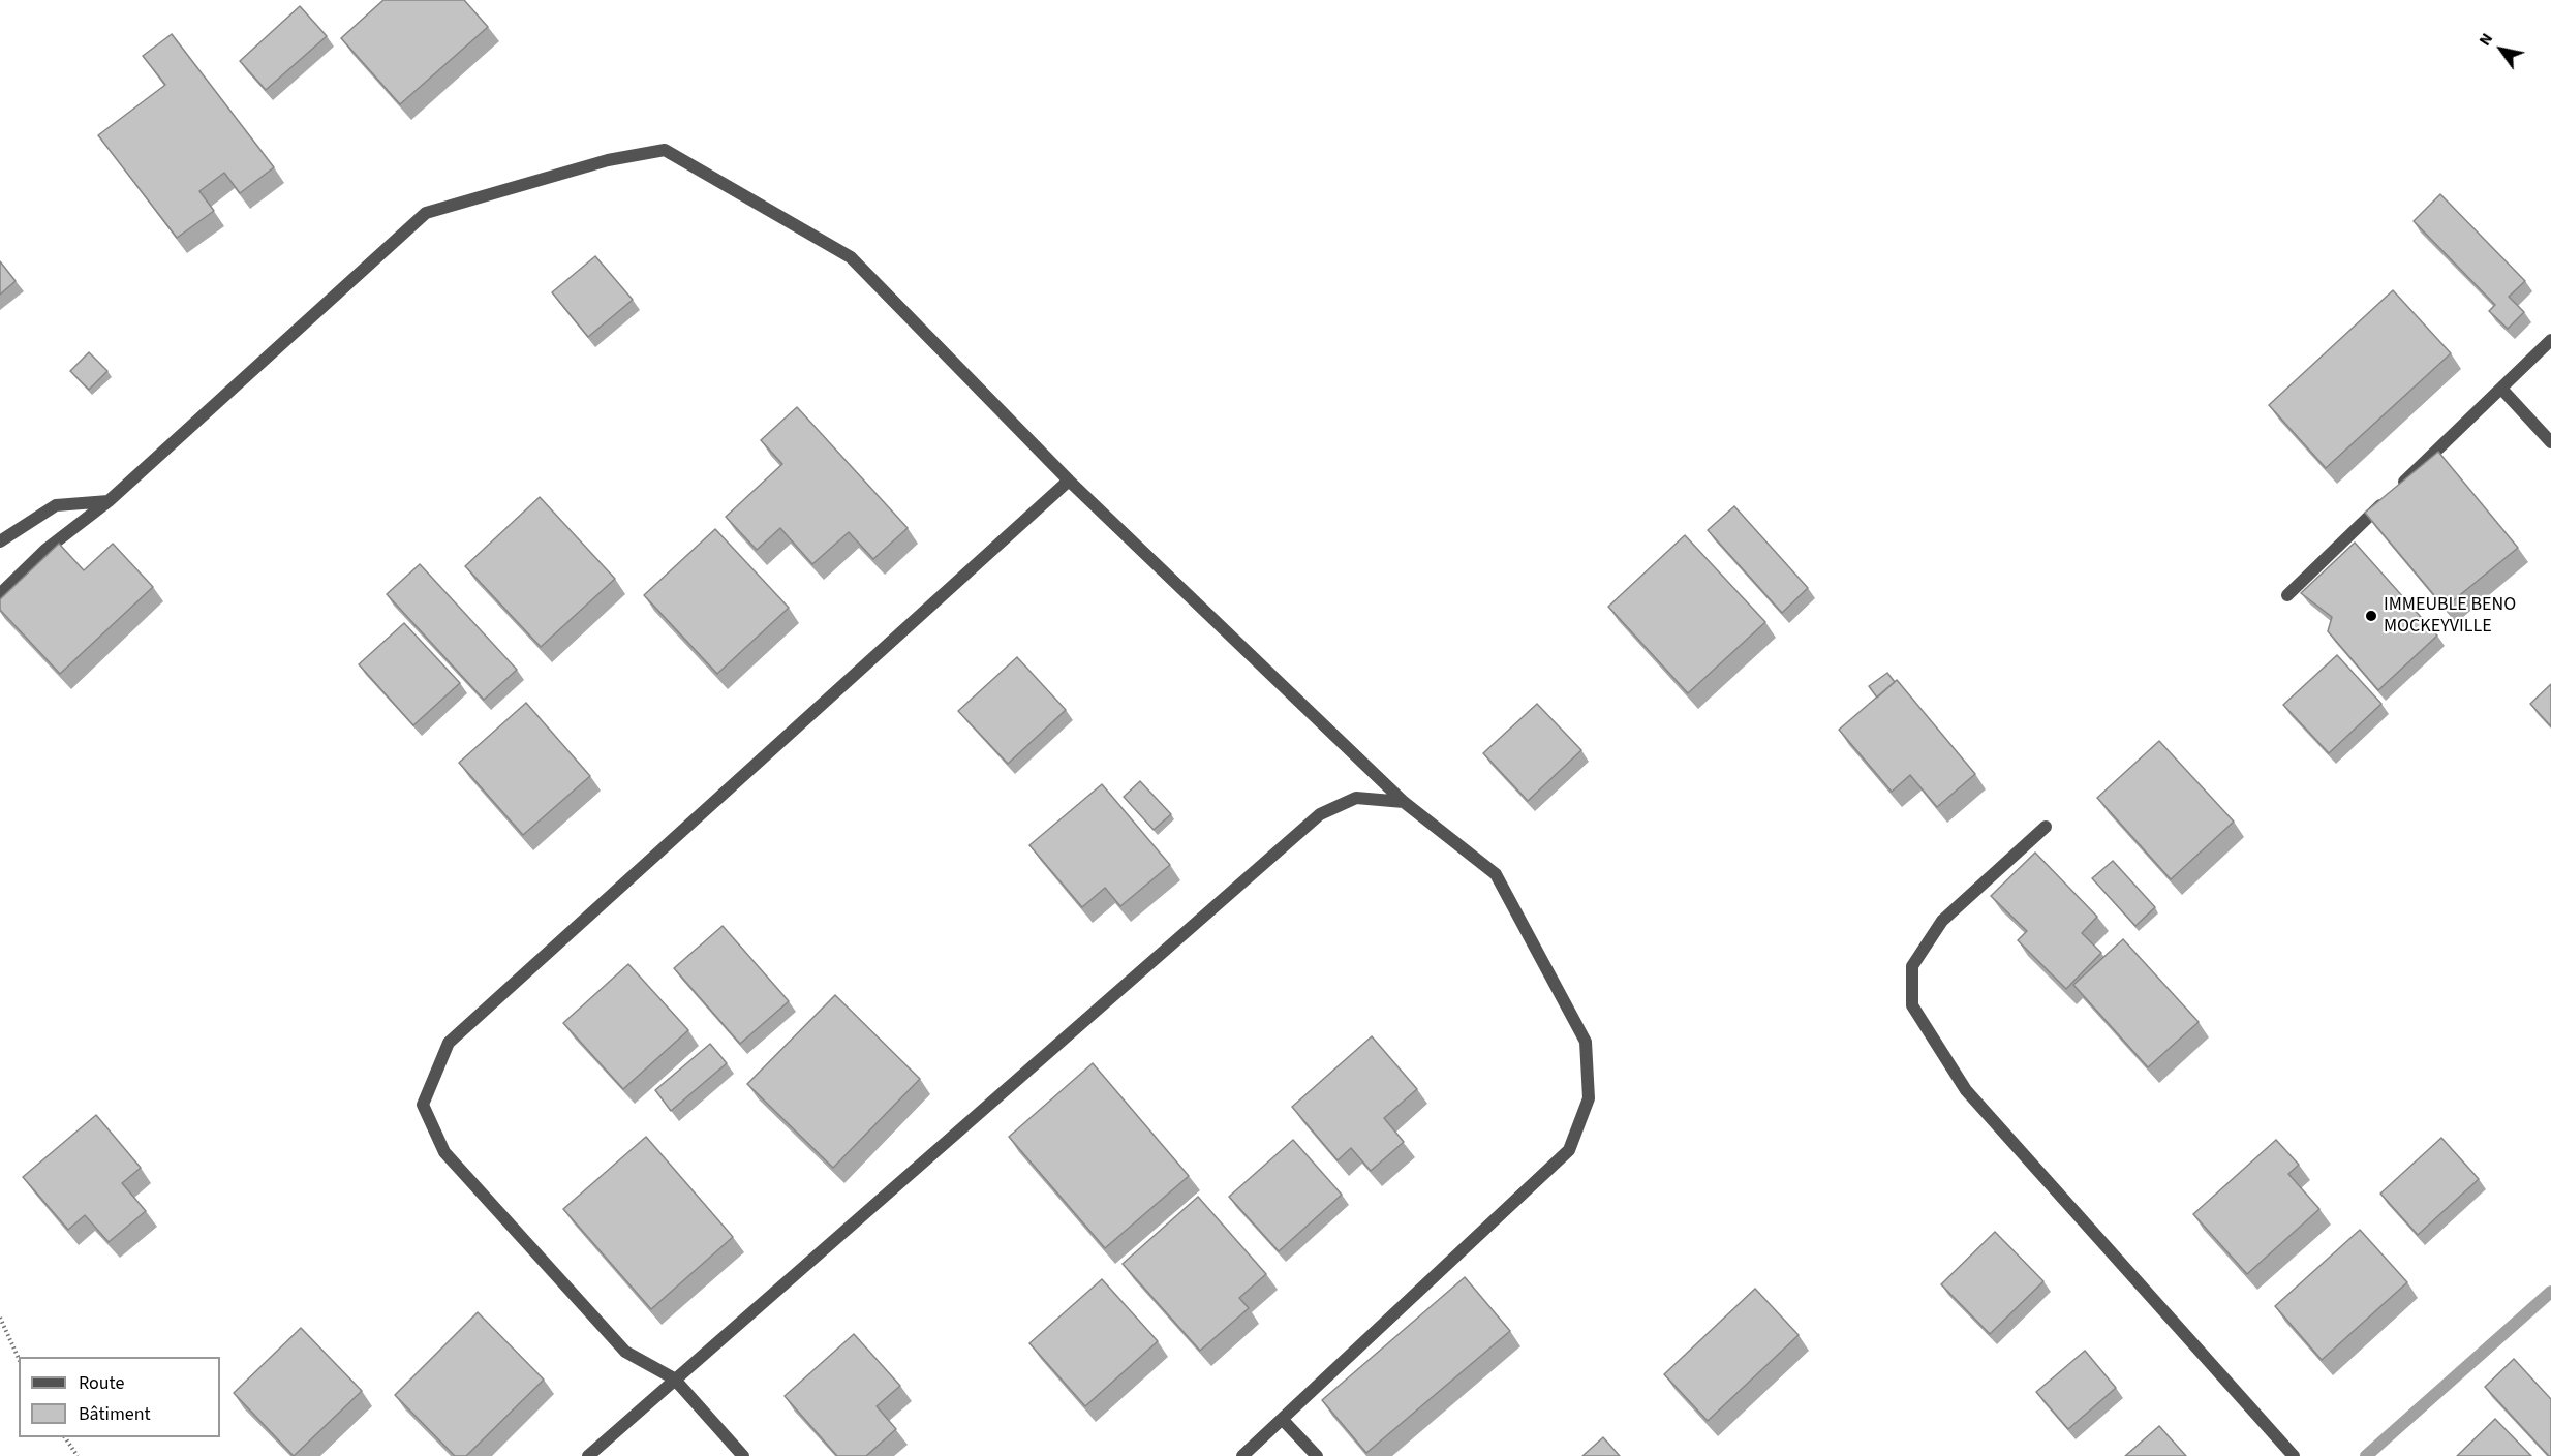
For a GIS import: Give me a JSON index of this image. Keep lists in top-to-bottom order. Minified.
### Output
{"places":["IMMEUBLE BENO MOCKEYVILLE"],"legend":["Route","Bâtiment"],"north":"top left"}
